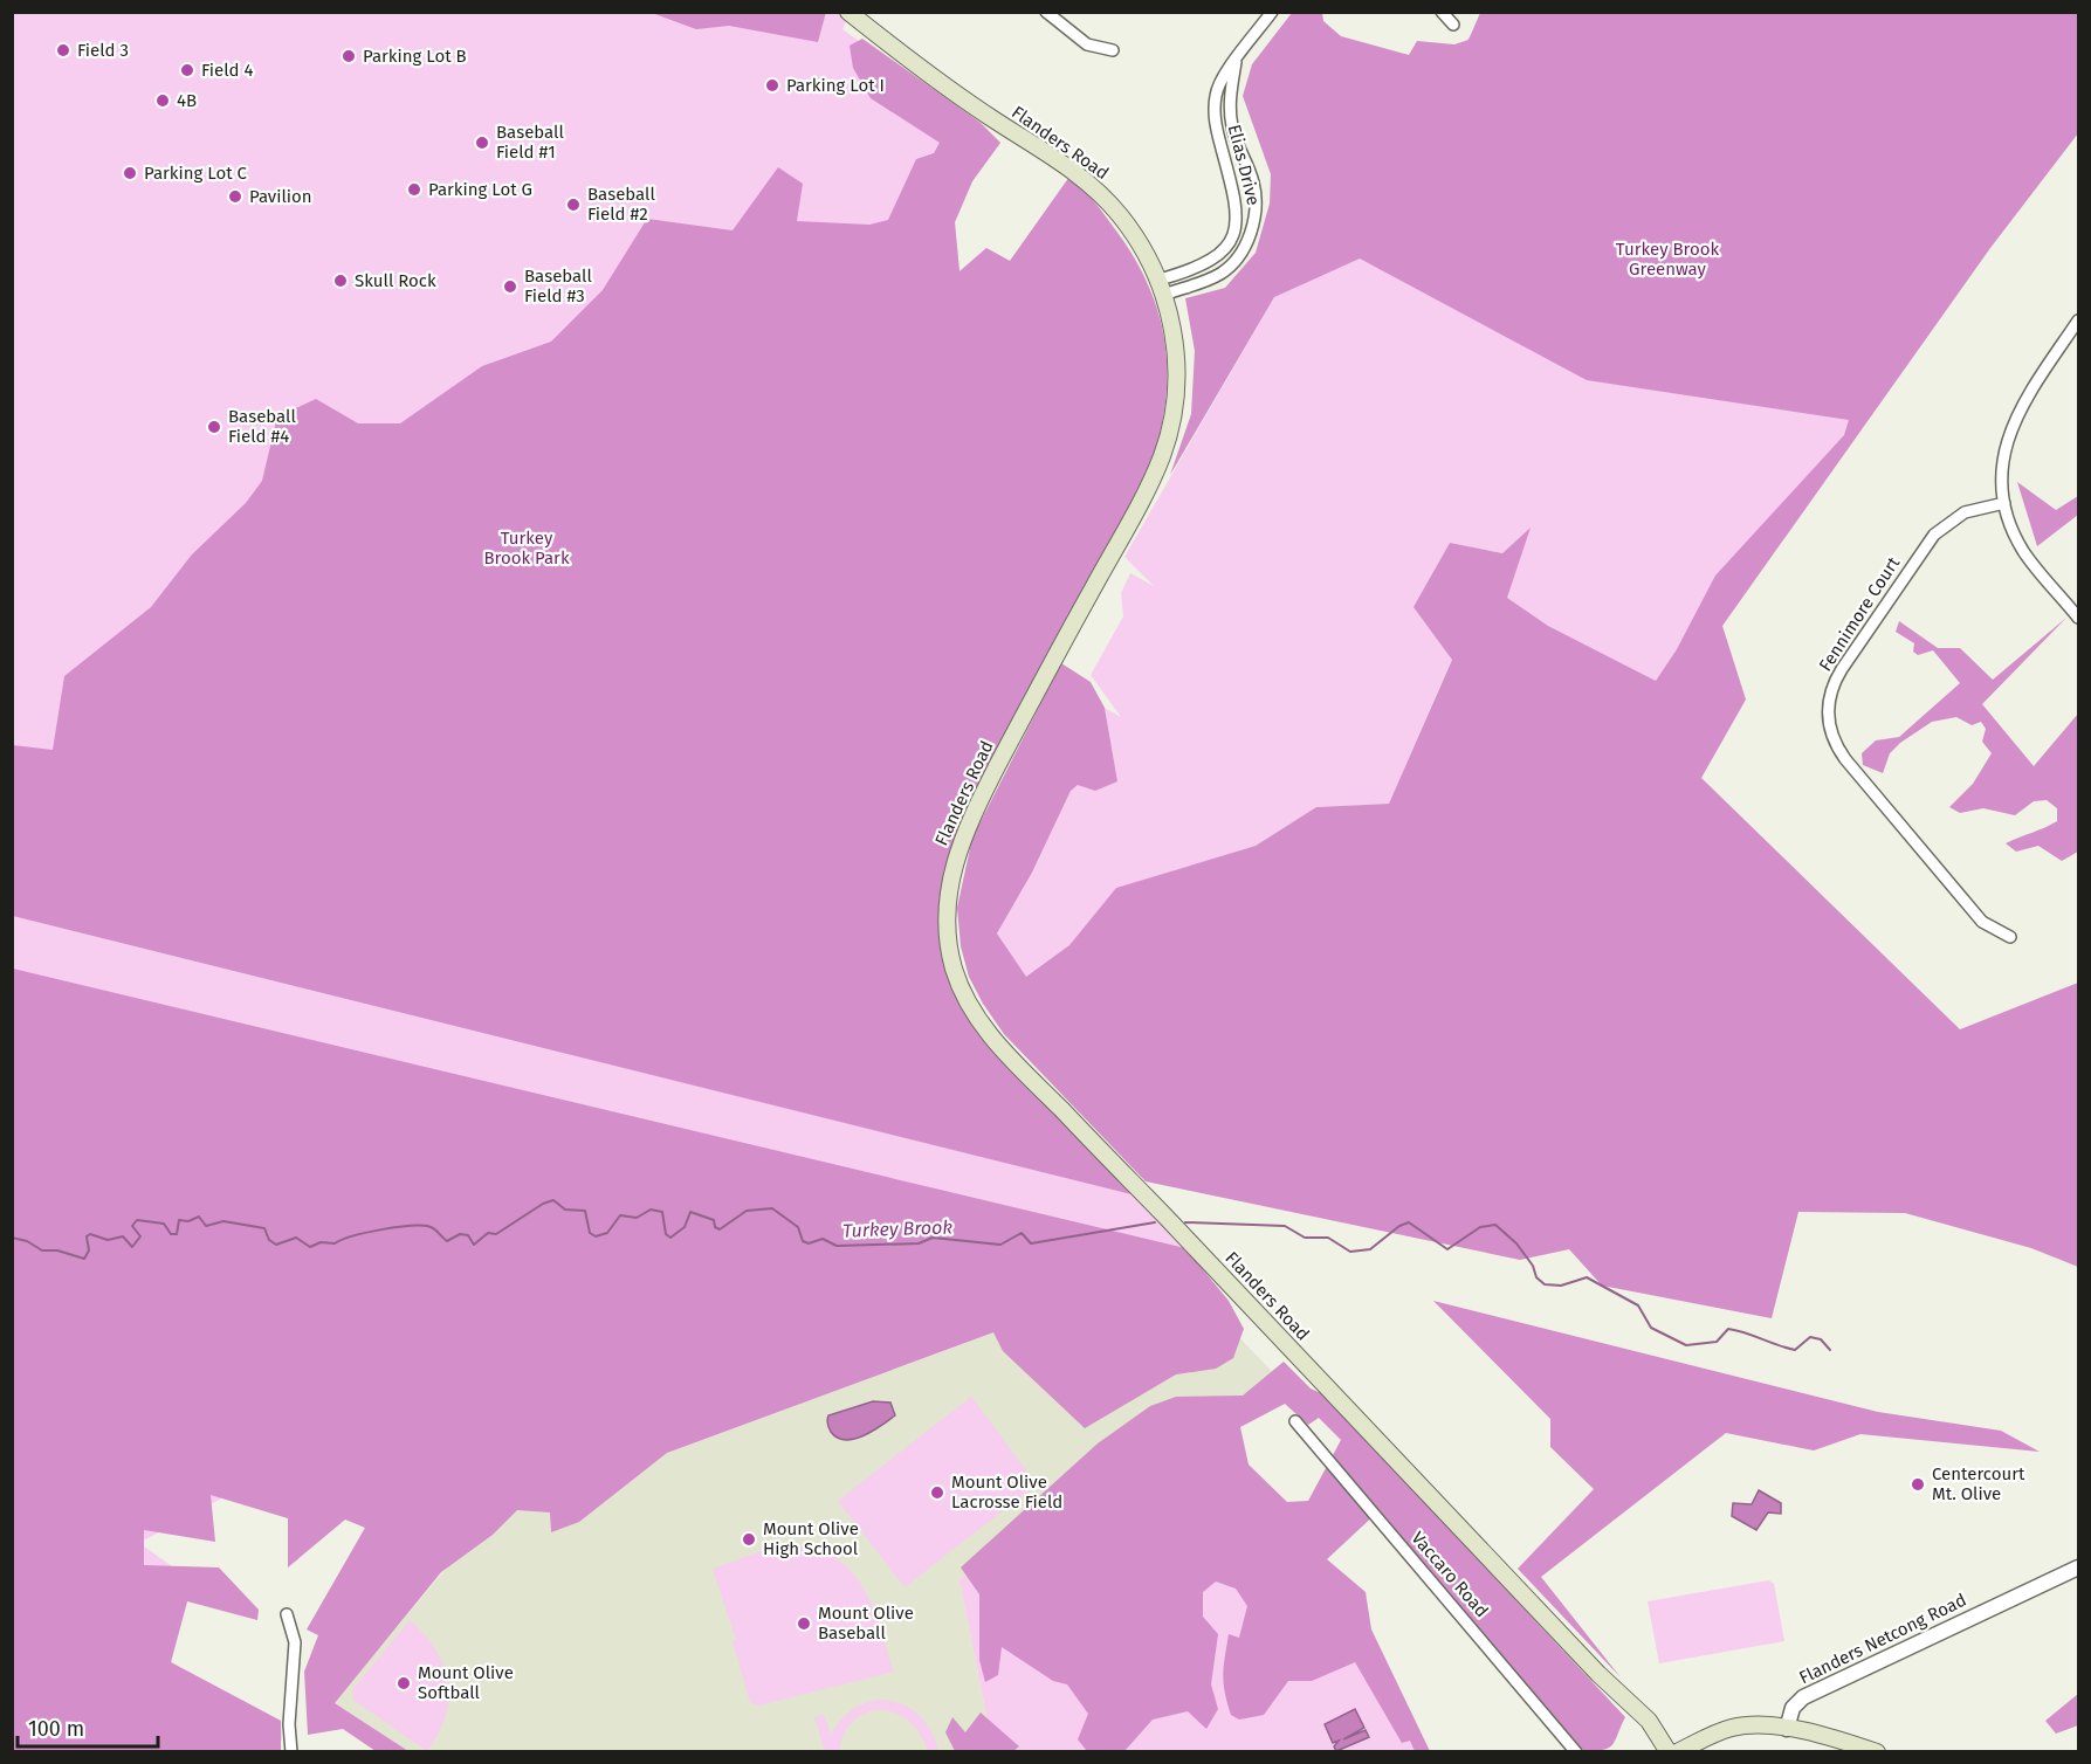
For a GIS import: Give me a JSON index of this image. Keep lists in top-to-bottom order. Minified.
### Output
{"streets":{"main road":["Flanders Road"],"street":["Elias Drive","Fennimore Court","Vaccaro Road","Flanders Netcong Road"]},"crossings":[["Flanders Road","Elias Drive"]],"water":["Turkey Brook"],"parks":["Turkey Brook Greenway","Turkey Brook Park"],"places":["Field 3","Parking Lot B","Field 4","Parking Lot I","4B","Baseball Field #1","Parking Lot C","Parking Lot G","Pavilion","Baseball Field #2","Skull Rock","Baseball Field #3","Baseball Field #4","Centercourt Mt. Olive","Mount Olive Lacrosse Field","Mount Olive High School","Mount Olive Baseball","Mount Olive Softball"],"scale_bar":"100 m"}
